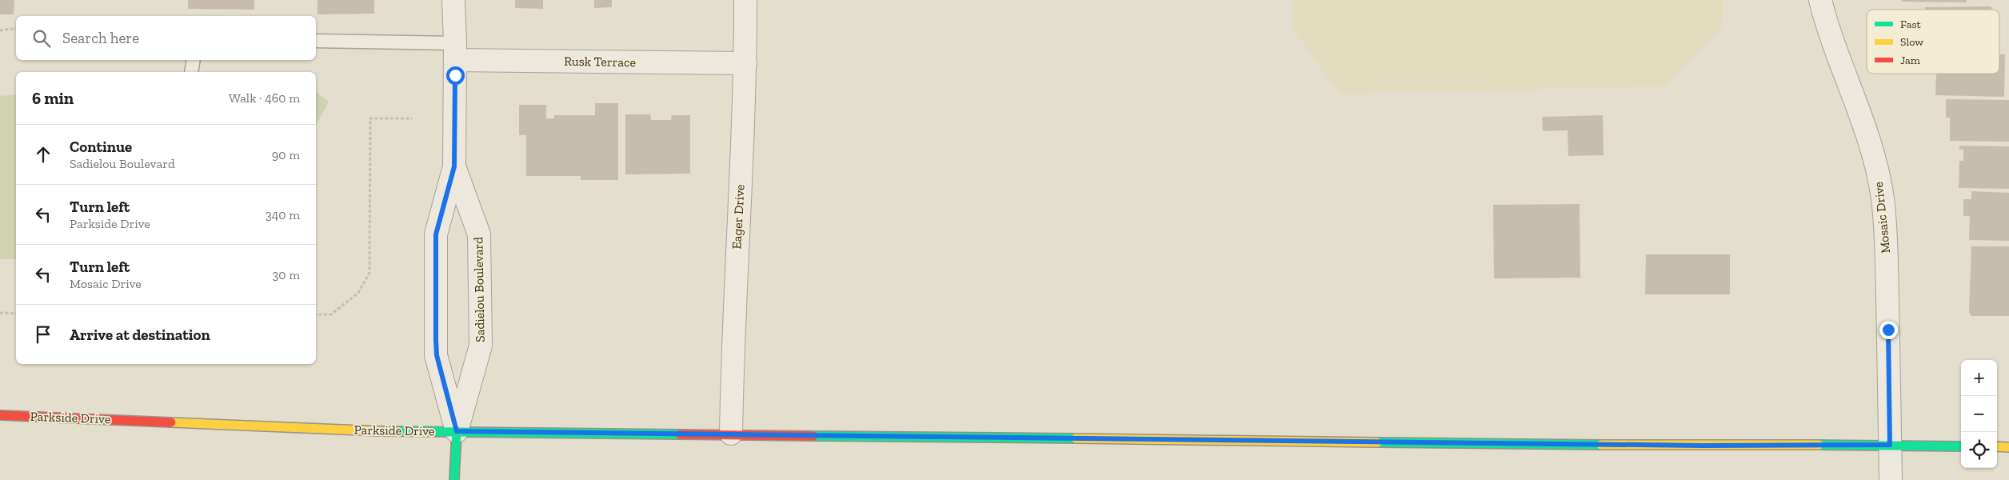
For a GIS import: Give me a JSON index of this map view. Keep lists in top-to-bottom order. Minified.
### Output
{"streets":{"main road":["Parkside Drive"],"street":["Rusk Terrace","Eager Drive","Mosaic Drive","Sadielou Boulevard"]},"crossings":[["Rusk Terrace","Eager Drive"],["Rusk Terrace","Sadielou Boulevard"],["Eager Drive","Parkside Drive"],["Mosaic Drive","Parkside Drive"],["Sadielou Boulevard","Parkside Drive"]],"legend":["Fast","Slow","Jam"],"page":{"search":"Search here","heading":["6 min","Walk · 460 m"],"list":[["Continue","Sadielou Boulevard","90 m"],["Turn left","Parkside Drive","340 m"],["Turn left","Mosaic Drive","30 m"],"Arrive at destination"],"map_buttons":["+","−"]}}
